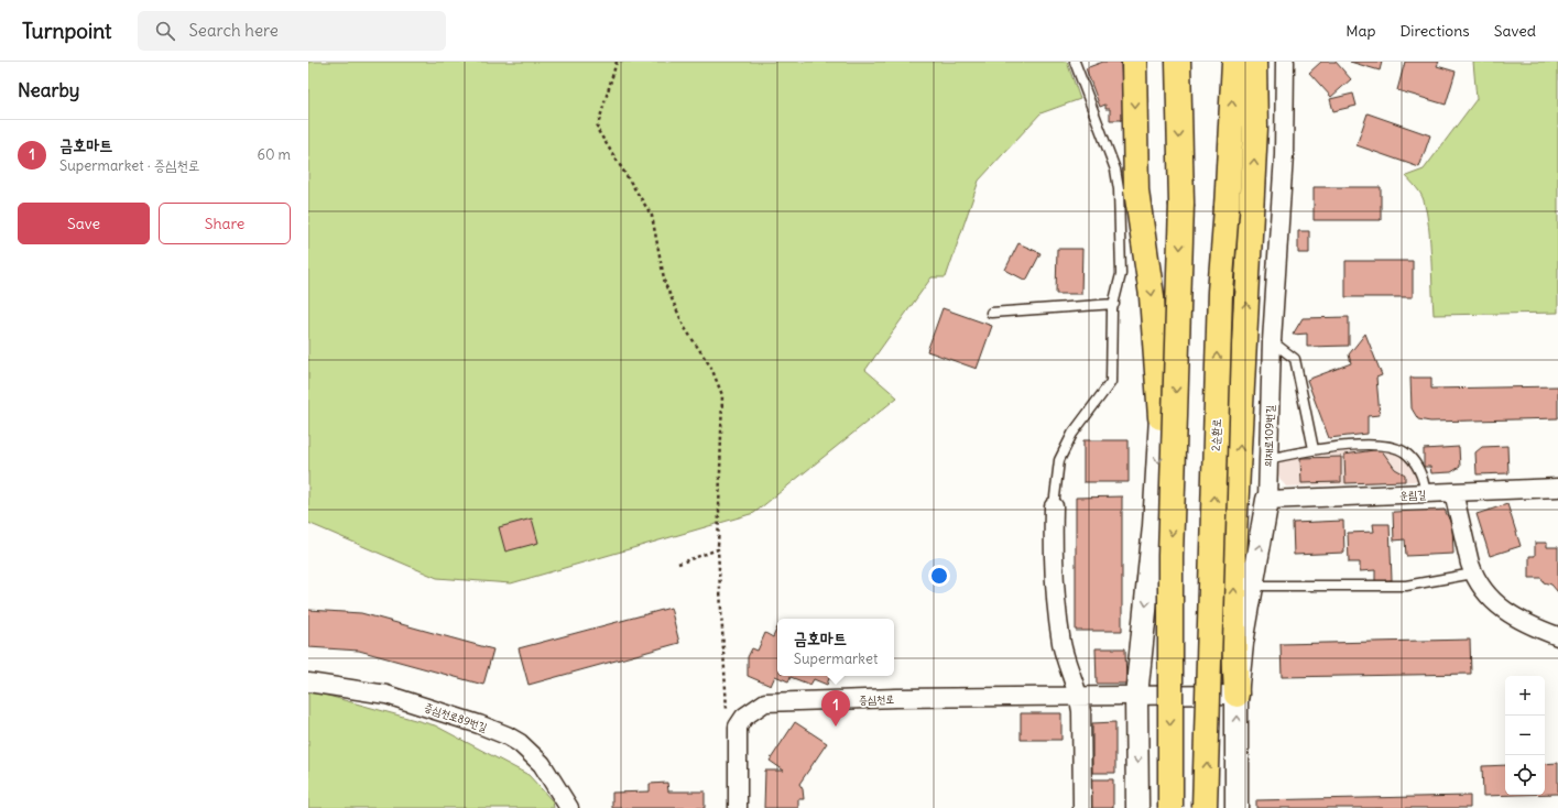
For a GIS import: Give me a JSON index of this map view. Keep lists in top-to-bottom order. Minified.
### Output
{"streets":{"highway":["2순환로"],"street":["의재로109번길","운림길","증심천로","증심천로89번길"]},"crossings":[["의재로109번길","운림길"],["의재로109번길","증심천로"]],"page":{"header":"Turnpoint","search":"Search here","nav":["Map","Directions","Saved"],"heading":"Nearby","list":[{"mark":"1","name":"금호마트","note":"Supermarket · 증심천로","value":"60 m"}],"buttons":["Save","Share"],"popup":["금호마트","Supermarket"],"map_buttons":["+","−"],"pins":"1"}}
